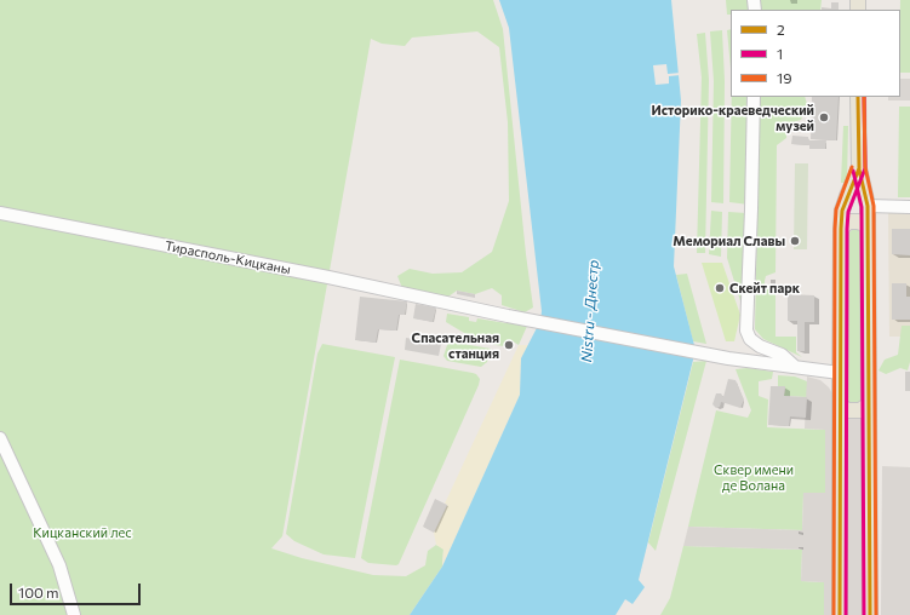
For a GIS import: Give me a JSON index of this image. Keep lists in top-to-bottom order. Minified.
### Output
{"streets":{"street":["Тирасполь-Кицканы"]},"water":["Nistru - Днестр"],"parks":["Сквер имени де Волана","Кицканский лес"],"places":["Историко-краеведческий музей","Мемориал Славы","Скейт парк","Спасательная станция"],"lines":["transit line 2","transit line 1","transit line 19"],"legend":["2","1","19"],"scale_bar":"100 m"}
